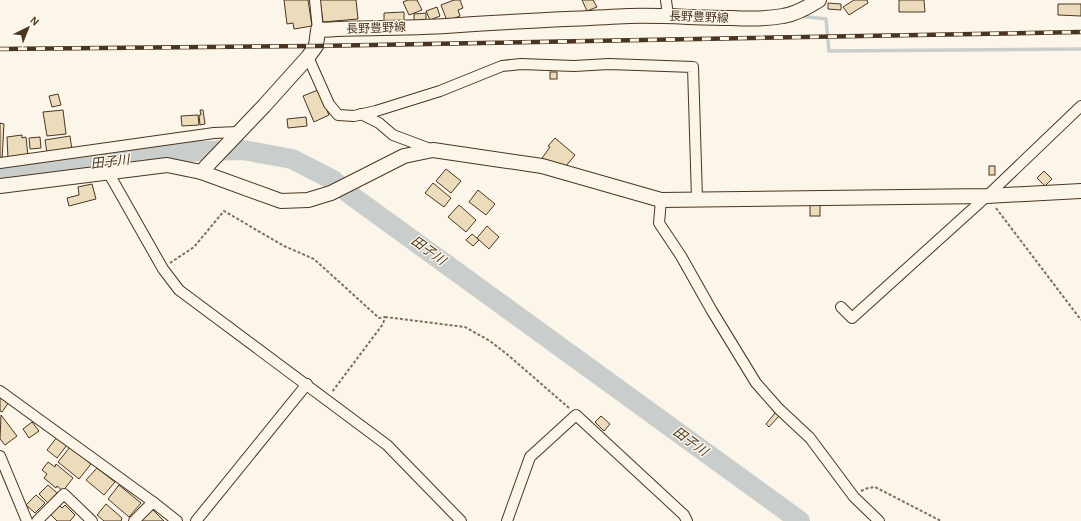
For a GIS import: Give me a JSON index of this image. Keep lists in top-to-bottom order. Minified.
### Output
{"streets":{"street":["長野豊野線"]},"water":["田子川"],"north":"top right"}
